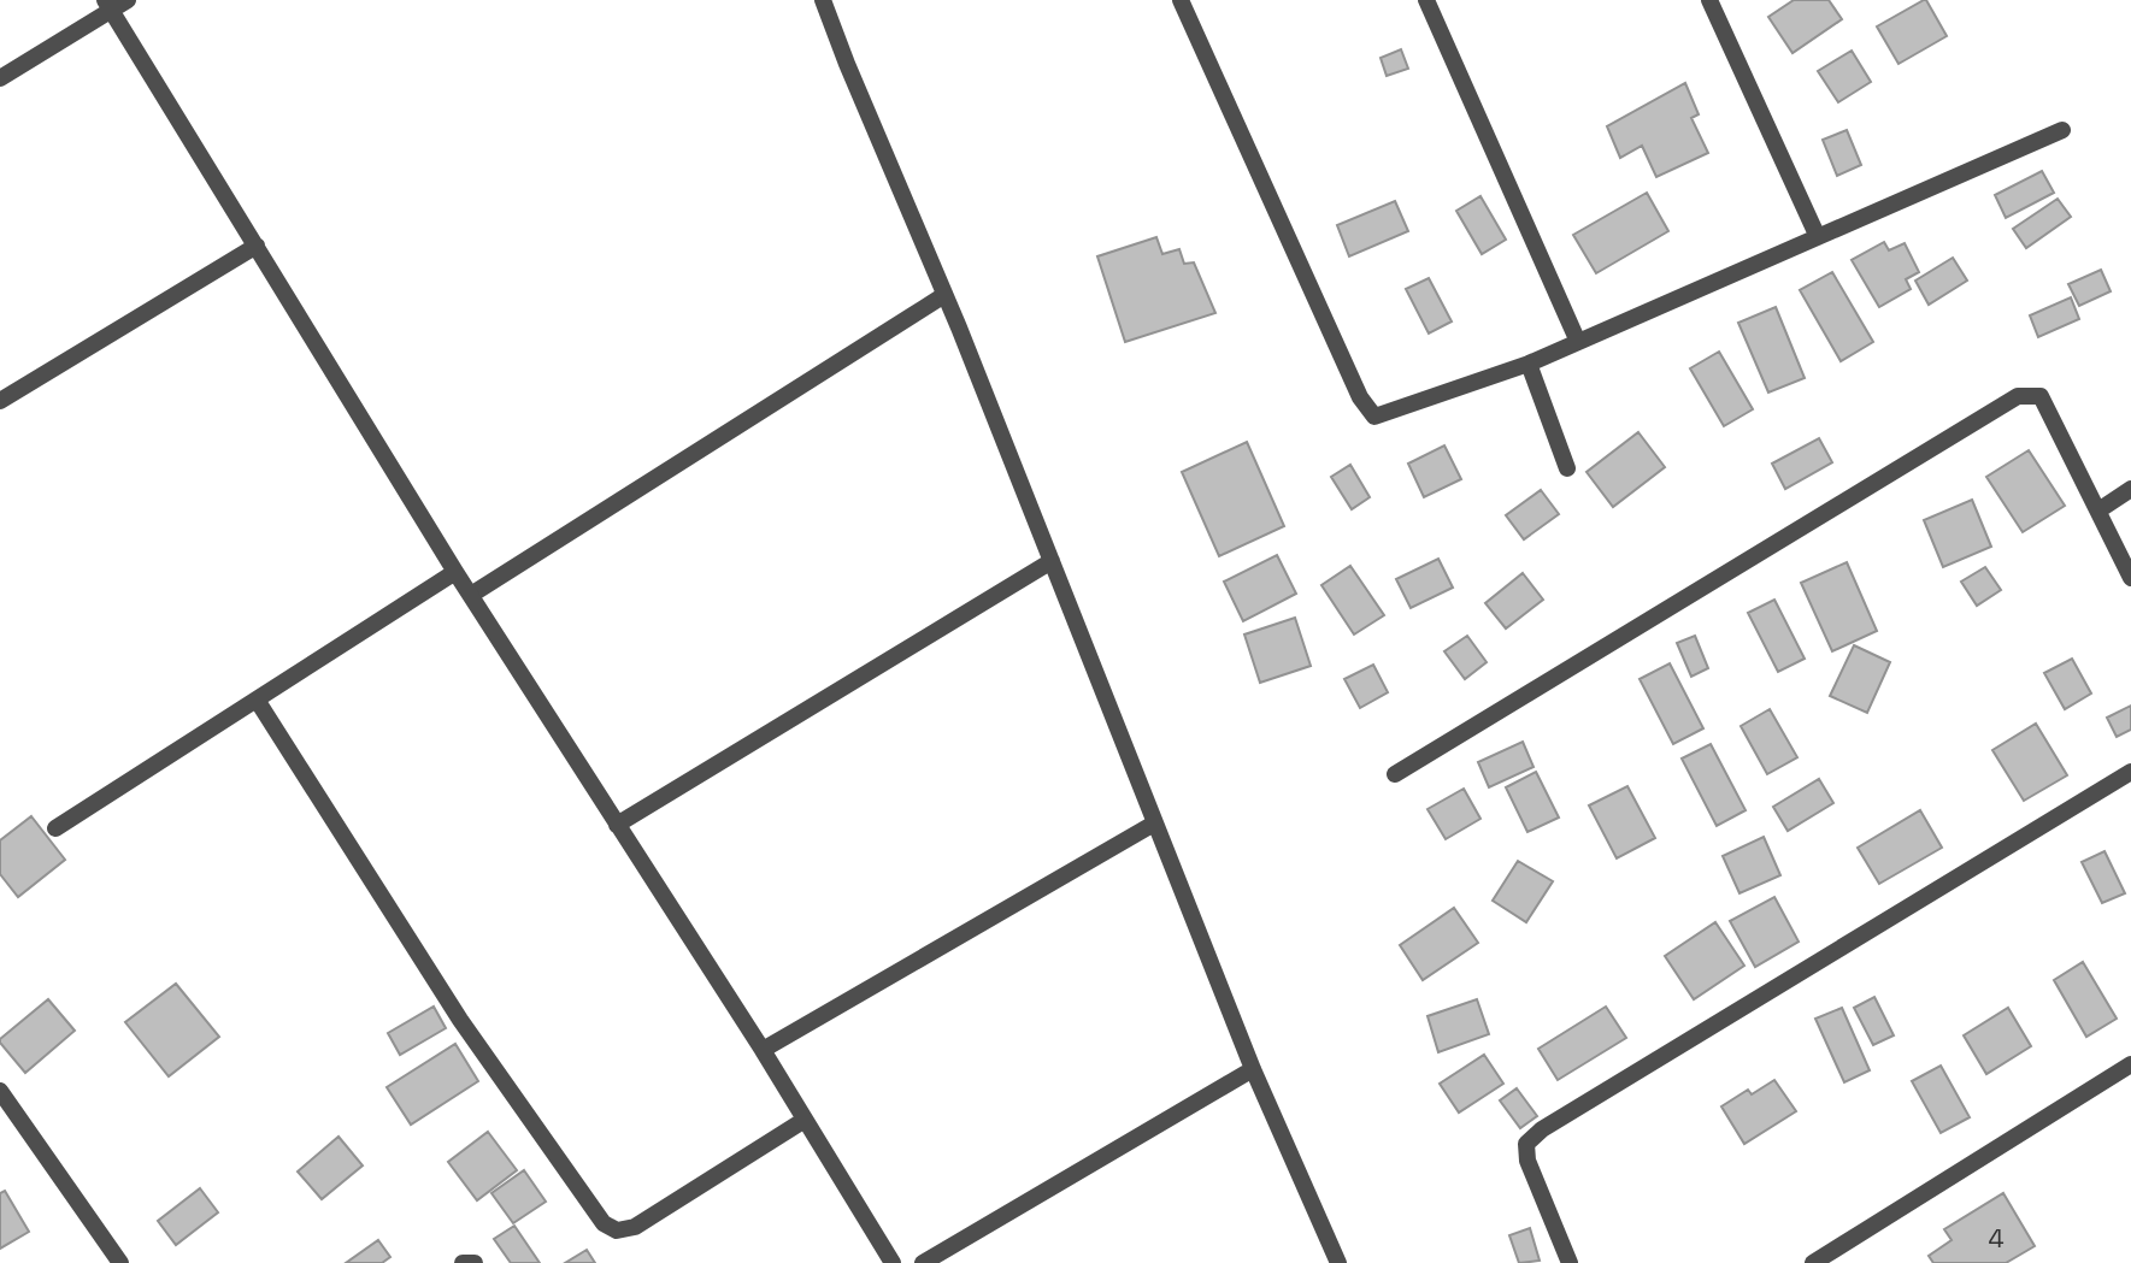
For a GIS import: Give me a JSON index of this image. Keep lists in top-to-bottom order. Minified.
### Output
{"house_numbers":["4"]}
